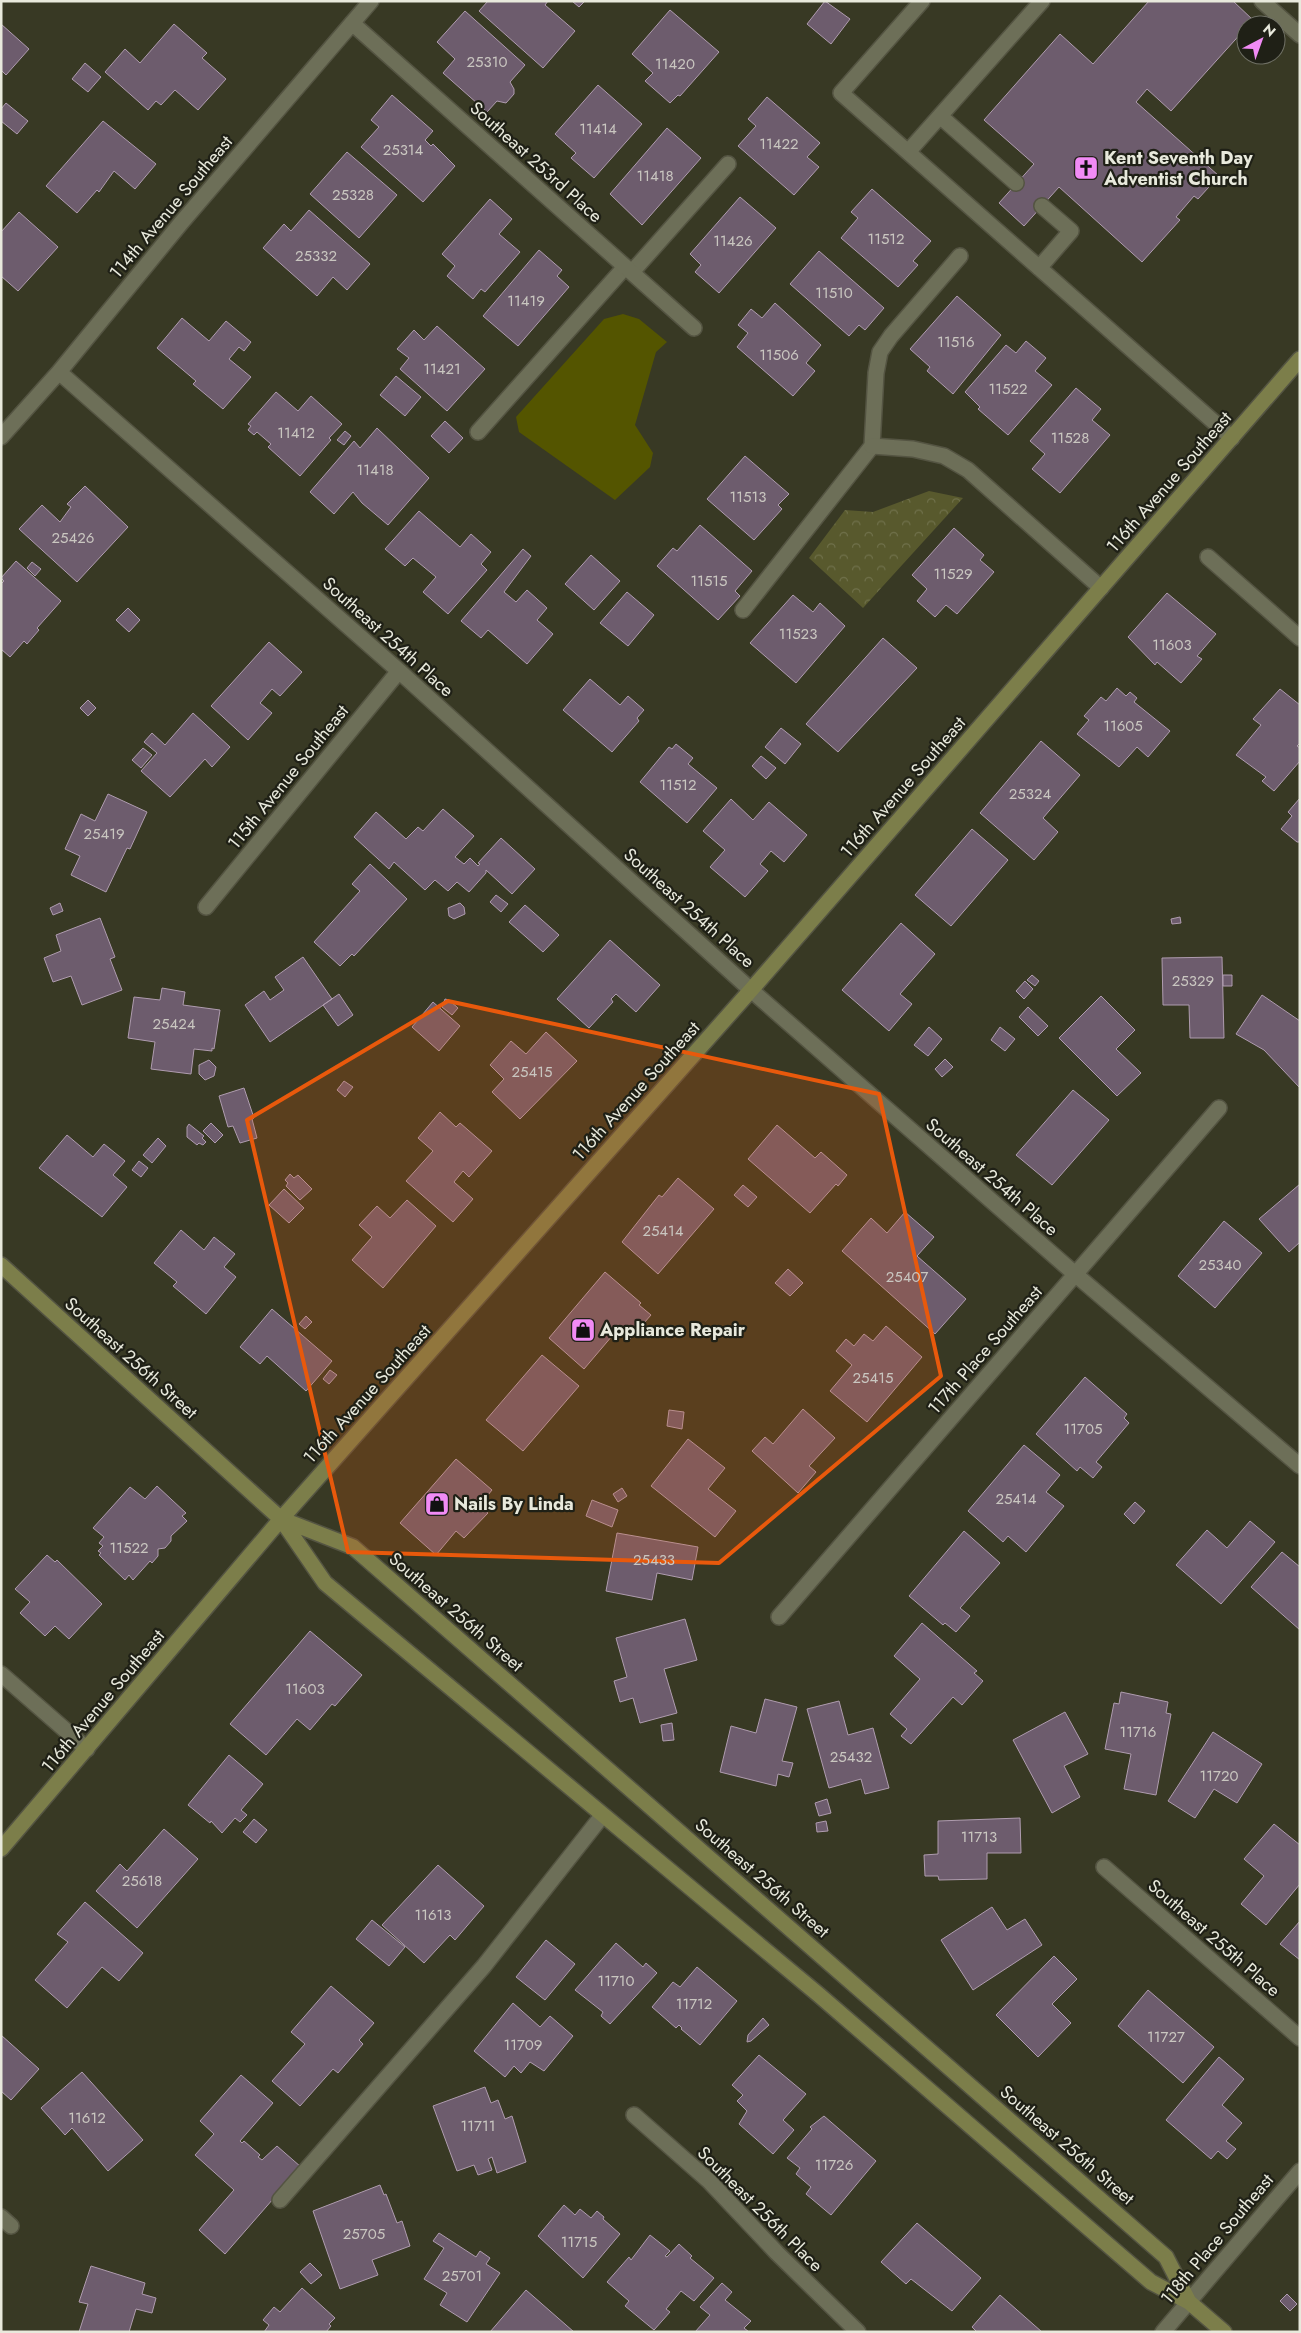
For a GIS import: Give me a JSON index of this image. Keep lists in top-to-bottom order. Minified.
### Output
{"streets":{"main road":["116th Avenue Southeast","Southeast 256th Street"],"street":["Southeast 253rd Place","114th Avenue Southeast","Southeast 254th Place","115th Avenue Southeast","117th Place Southeast","Southeast 255th Place","Southeast 256th Place","118th Place Southeast"]},"crossings":[["Southeast 253rd Place","114th Avenue Southeast"],["114th Avenue Southeast","Southeast 254th Place"],["116th Avenue Southeast","Southeast 254th Place"],["116th Avenue Southeast","Southeast 256th Street"],["Southeast 254th Place","115th Avenue Southeast"],["Southeast 254th Place","117th Place Southeast"],["Southeast 256th Street","118th Place Southeast"]],"places":{"church":["Kent Seventh Day Adventist Church"],"shop":["Appliance Repair","Nails By Linda"]},"house_numbers":["25310","11420","11414","11422","25314","11418","25328","11512","11426","25332","11510","11419","11516","11506","11421","11522","11412","11528","11418","11513","25426","11529","11515","11523","11603","11605","11512","25324","25419","25329","25424","25415","25414","25340","25407","25415","11705","25414","11522","25433","11603","11716","25432","11720","11713","25618","11613","11710","11712","11727","11709","11612","11711","11726","25705","11715","25701"],"north":"top right"}
